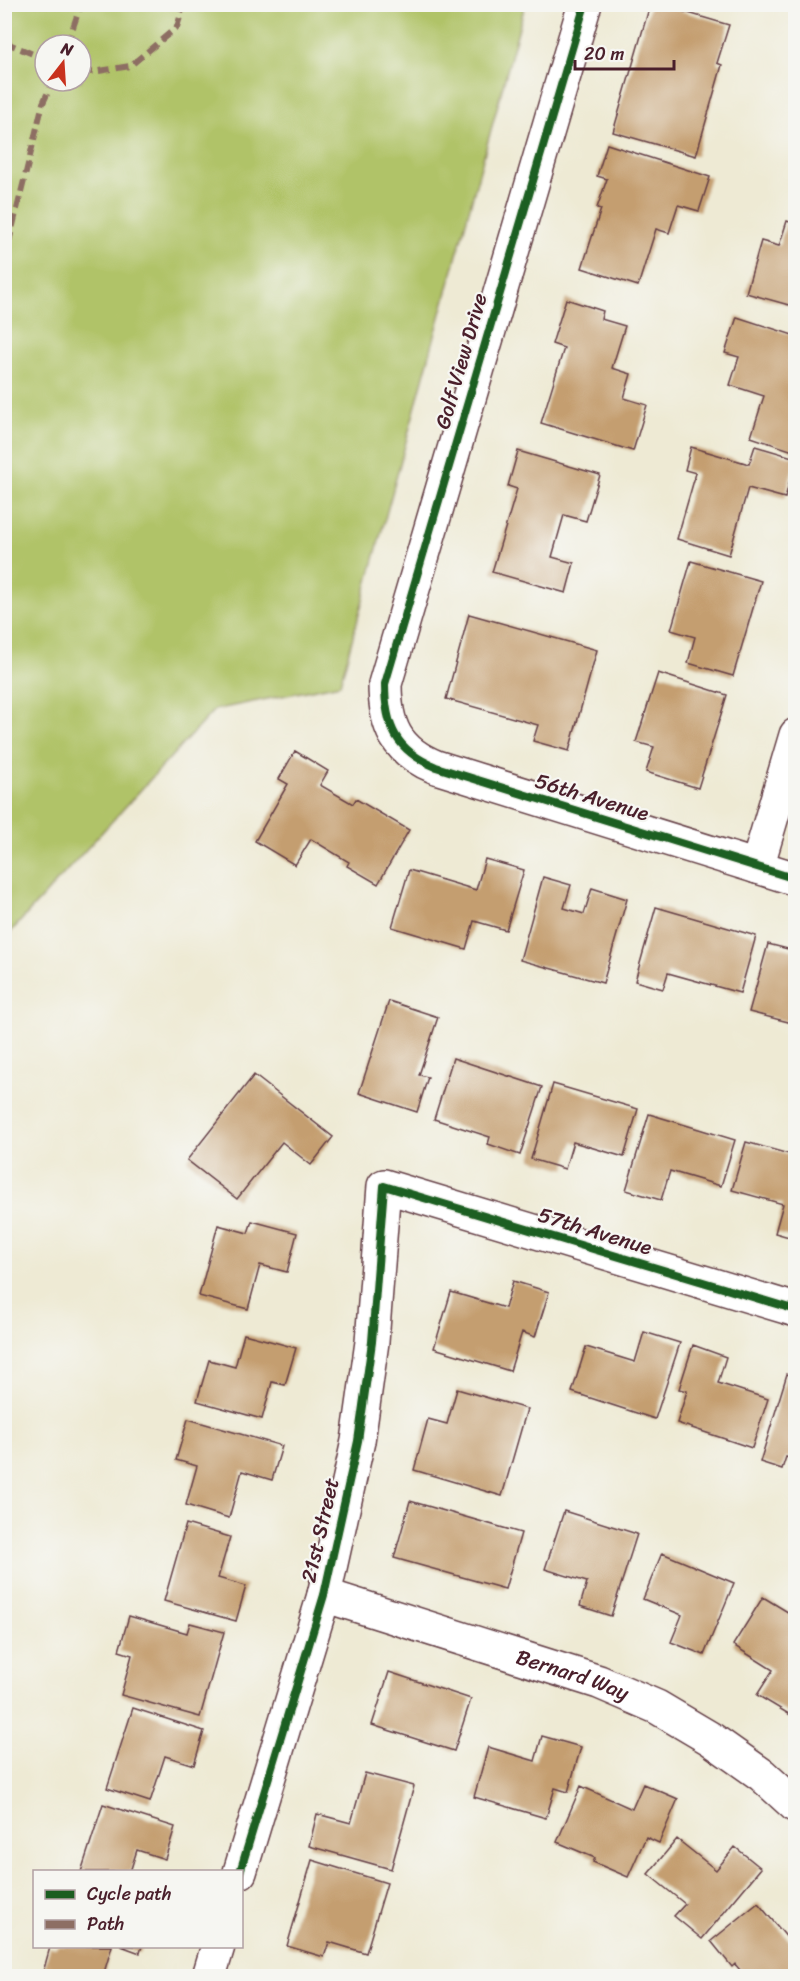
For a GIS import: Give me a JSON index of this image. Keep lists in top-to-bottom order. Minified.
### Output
{"streets":{"street":["Golf View Drive","56th Avenue","57th Avenue","21st Street","Bernard Way"]},"crossings":[["Golf View Drive","56th Avenue"],["57th Avenue","21st Street"],["21st Street","Bernard Way"]],"legend":["Cycle path","Path"],"scale_bar":"20 m","north":"top"}
